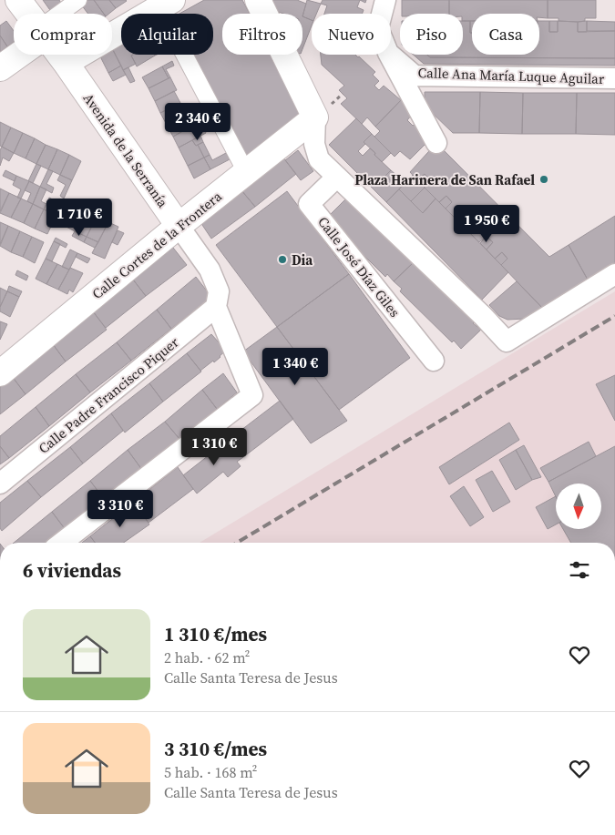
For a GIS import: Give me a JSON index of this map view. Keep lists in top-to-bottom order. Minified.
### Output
{"streets":{"street":["Calle Ana María Luque Aguilar","Avenida de la Serranía","Calle Cortes de la Frontera","Calle José Díaz Giles","Calle Padre Francisco Piquer"]},"crossings":[["Avenida de la Serranía","Calle Cortes de la Frontera"],["Avenida de la Serranía","Calle Padre Francisco Piquer"]],"places":["Plaza Harinera de San Rafael","Dia"],"north":"bottom","page":{"chip":["Comprar","Alquilar","Filtros","Nuevo","Piso","Casa"],"price":["2 340 €","1 710 €","1 950 €","1 340 €","1 310 €","3 310 €"],"heading":"6 viviendas","list":[{"name":"1 310 €/mes","note":"2 hab. · 62 m² · Calle Santa Teresa de Jesus"},{"name":"3 310 €/mes","note":"5 hab. · 168 m² · Calle Santa Teresa de Jesus"}]}}
